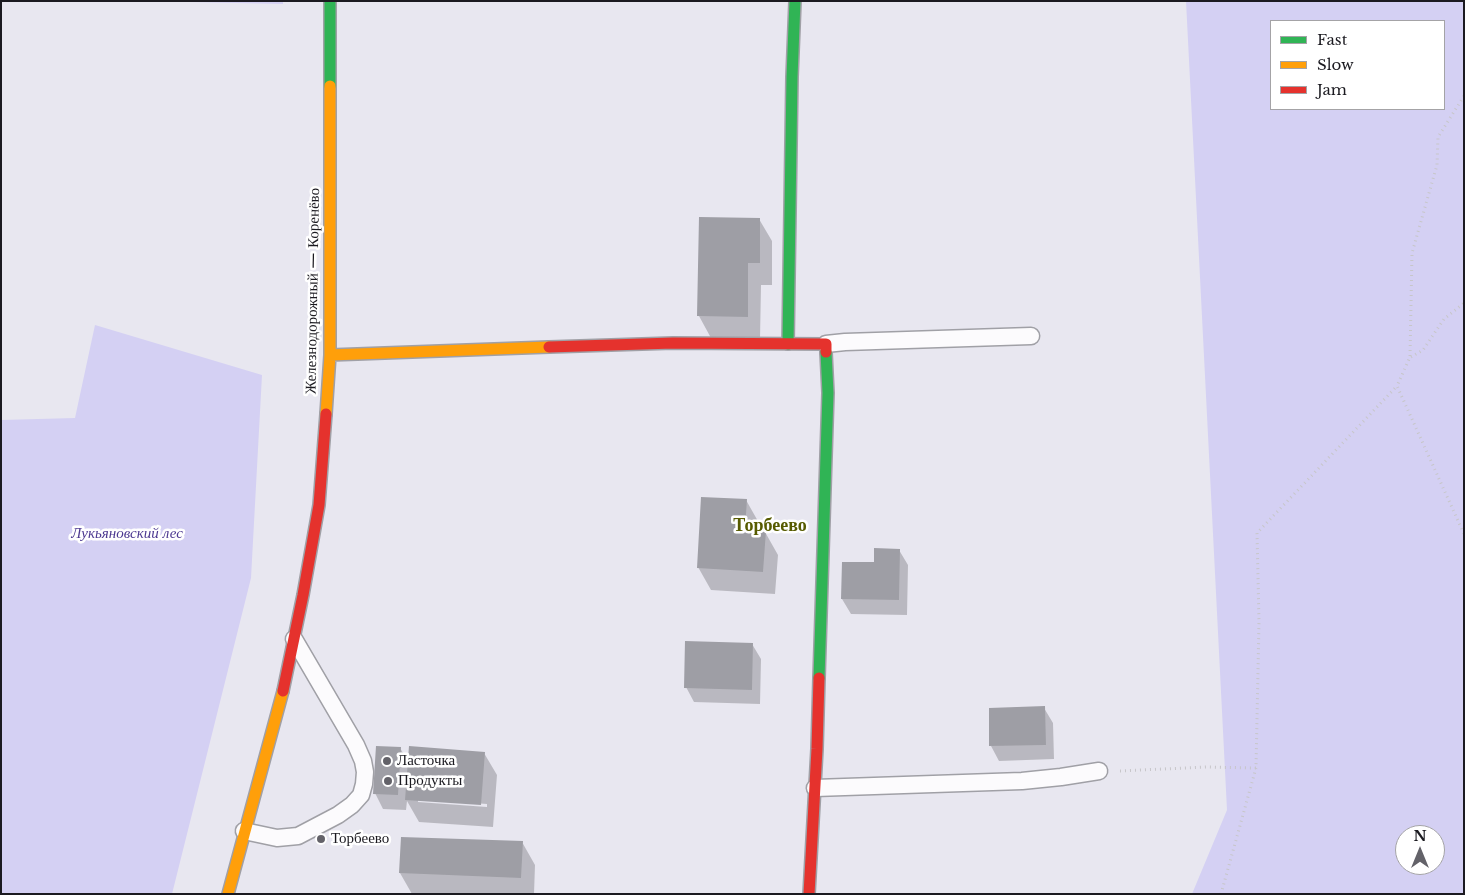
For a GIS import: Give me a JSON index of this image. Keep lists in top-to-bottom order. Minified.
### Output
{"streets":{"street":["Железнодорожный — Коренёво"]},"districts":["Торбеево"],"parks":["Лукьяновский лес"],"places":["Ласточка","Продукты","Торбеево"],"legend":["Fast","Slow","Jam"],"north":"top"}
